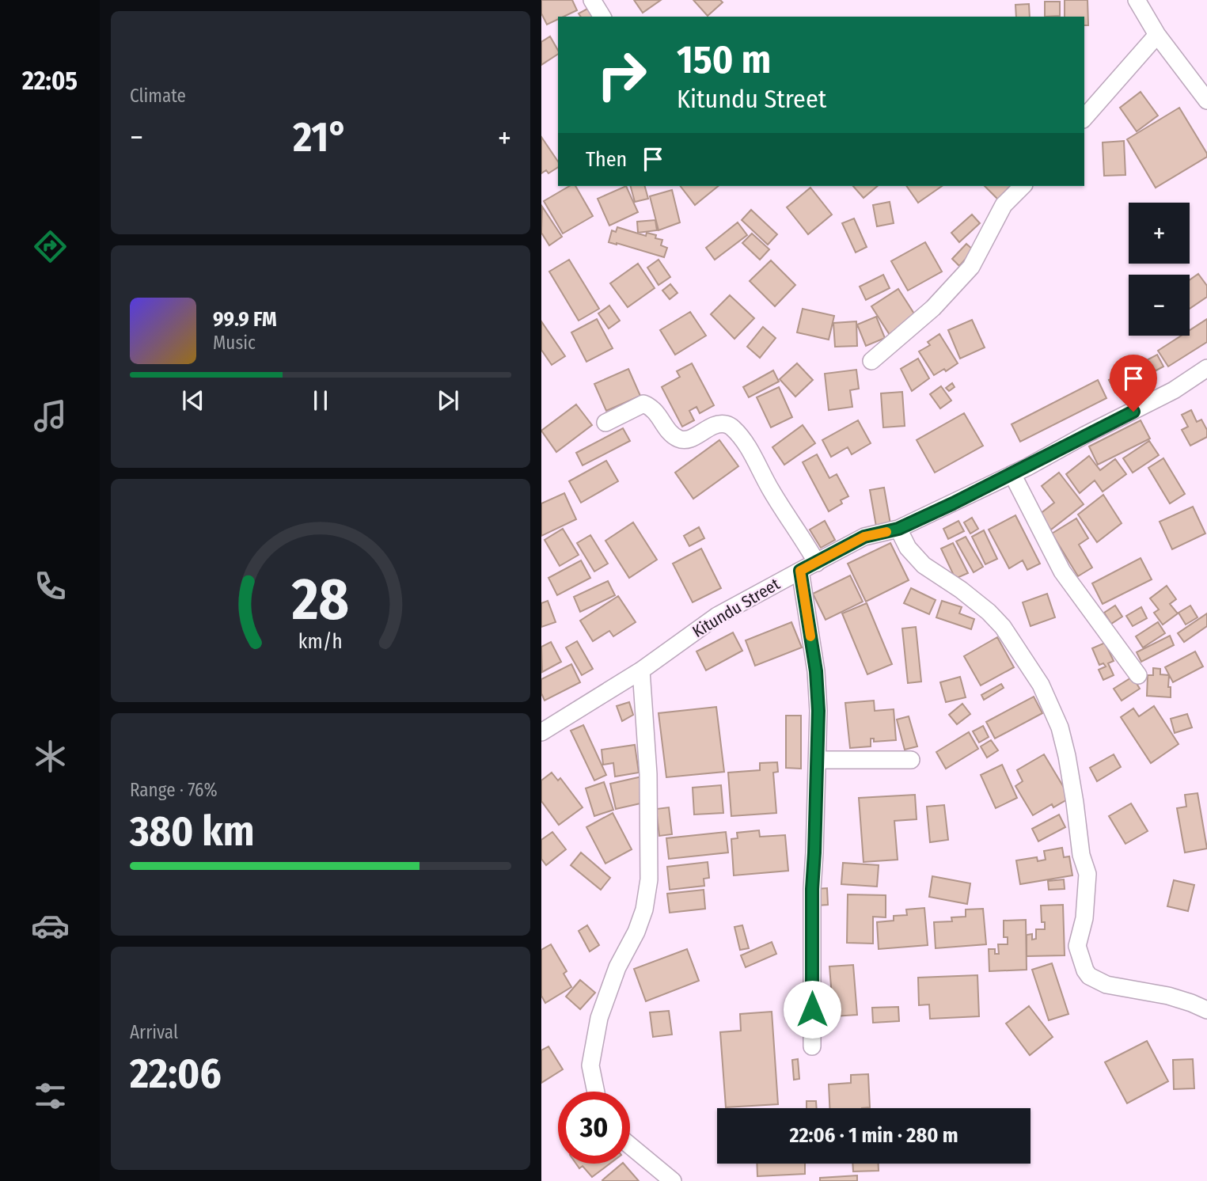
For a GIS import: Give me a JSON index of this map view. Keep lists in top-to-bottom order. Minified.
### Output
{"streets":{"street":["Kitundu Street"]},"page":{"tabs":"22:05","tile":["Climate",["Range · 76%","380 km"],["Arrival","22:06"]],"turn":["150 m","Kitundu Street"],"heat":["−","21°","+"],"then":"Then","map_buttons":["+","−"],"song":["99.9 FM","Music"],"limit":"30","trip":"22:06 · 1 min · 280 m","gauge":["28","km/h"]}}
